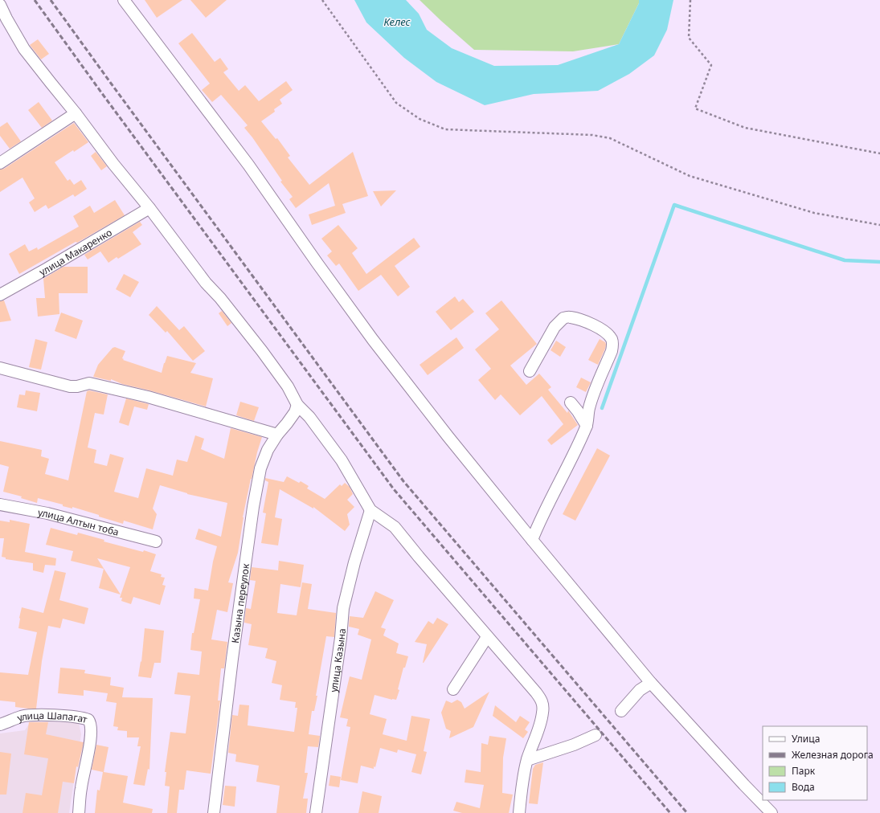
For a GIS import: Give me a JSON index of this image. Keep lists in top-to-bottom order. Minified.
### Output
{"streets":{"street":["улица Макаренко","улица Алтын тоба","Казына переулок","улица Казына","улица Шапагат"]},"water":["Келес"],"legend":["Улица","Железная дорога","Парк","Вода"]}
